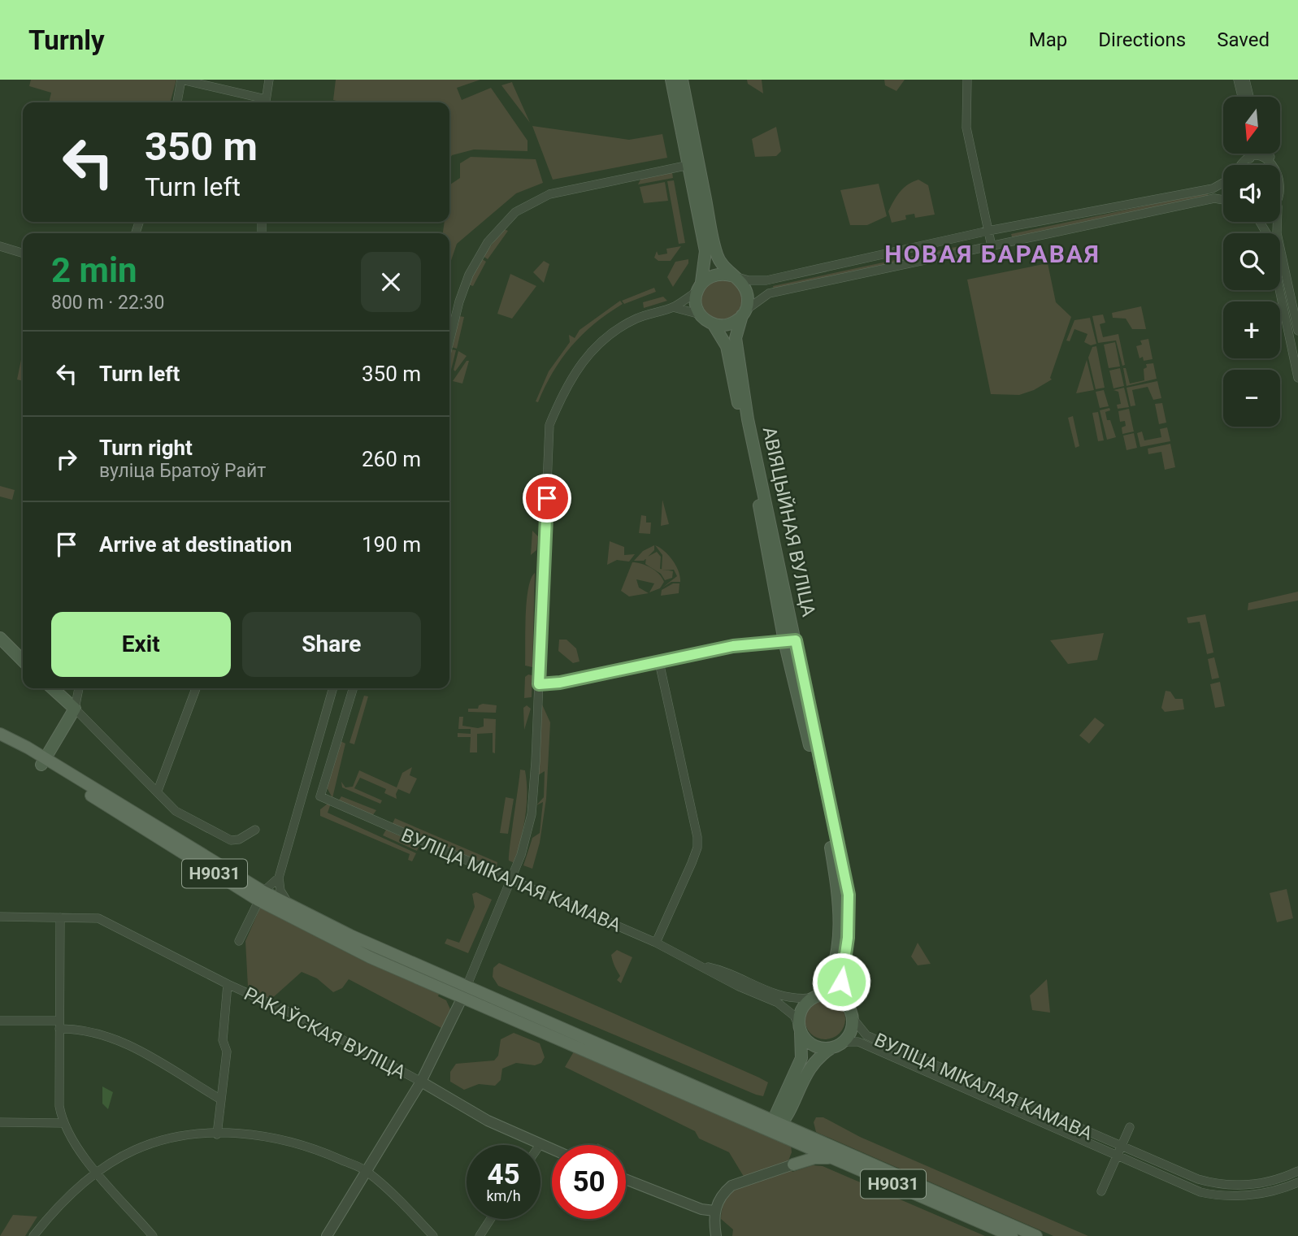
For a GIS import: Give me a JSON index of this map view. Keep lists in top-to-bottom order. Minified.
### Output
{"streets":{"main road":["АВІЯЦЫЙНАЯ ВУЛІЦА","Н9031"],"street":["ВУЛІЦА МІКАЛАЯ КАМАВА","РАКАЎСКАЯ ВУЛІЦА"]},"crossings":[["АВІЯЦЫЙНАЯ ВУЛІЦА","ВУЛІЦА МІКАЛАЯ КАМАВА"]],"districts":["НОВАЯ БАРАВАЯ"],"north":"bottom","page":{"header":"Turnly","nav":["Map","Directions","Saved"],"map_buttons":["+","−"],"turn":["350 m","Turn left"],"heading":["2 min","800 m · 22:30"],"list":[{"name":"Turn left","value":"350 m"},{"name":"Turn right","note":"вуліца Братоў Райт","value":"260 m"},{"name":"Arrive at destination","value":"190 m"}],"buttons":["Exit","Share"],"speed":"45 km/h","limit":"50"}}
